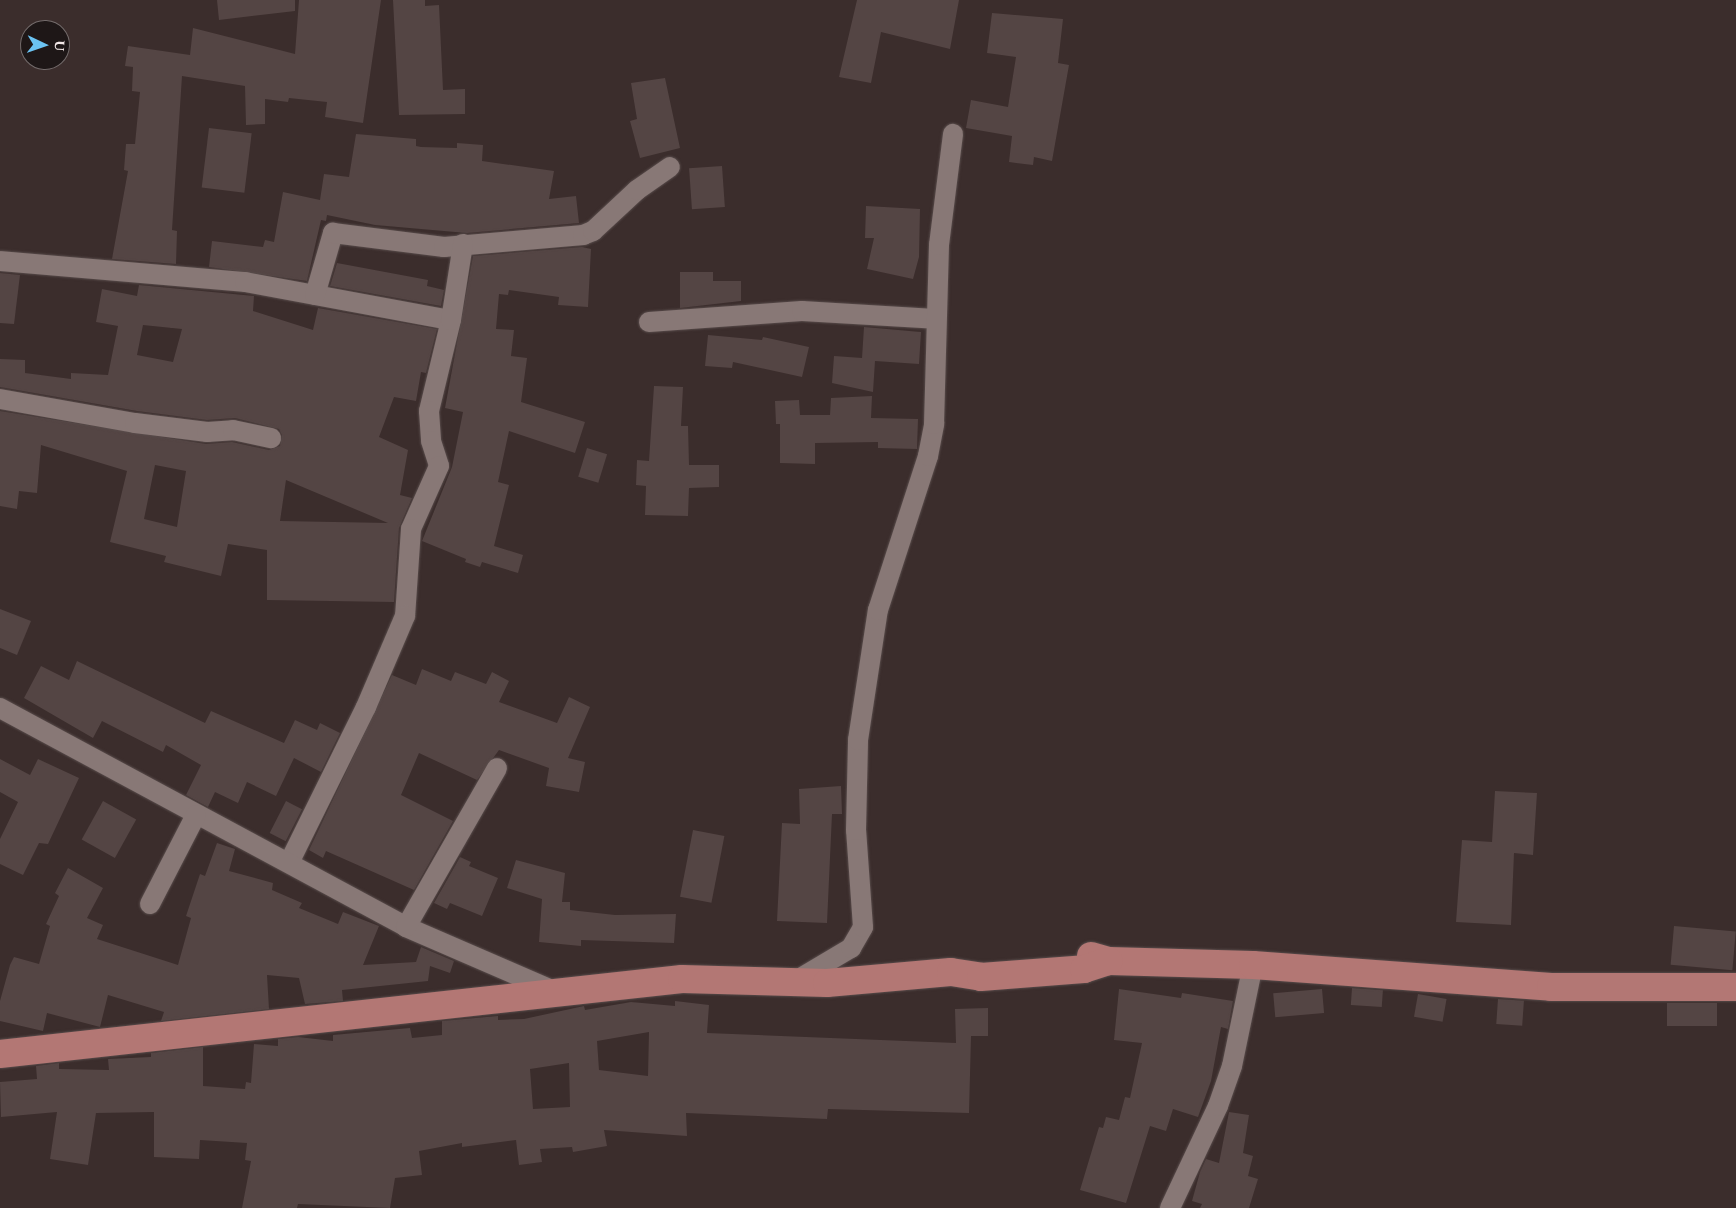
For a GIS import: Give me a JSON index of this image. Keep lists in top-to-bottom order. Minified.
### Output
{"north":"right"}
